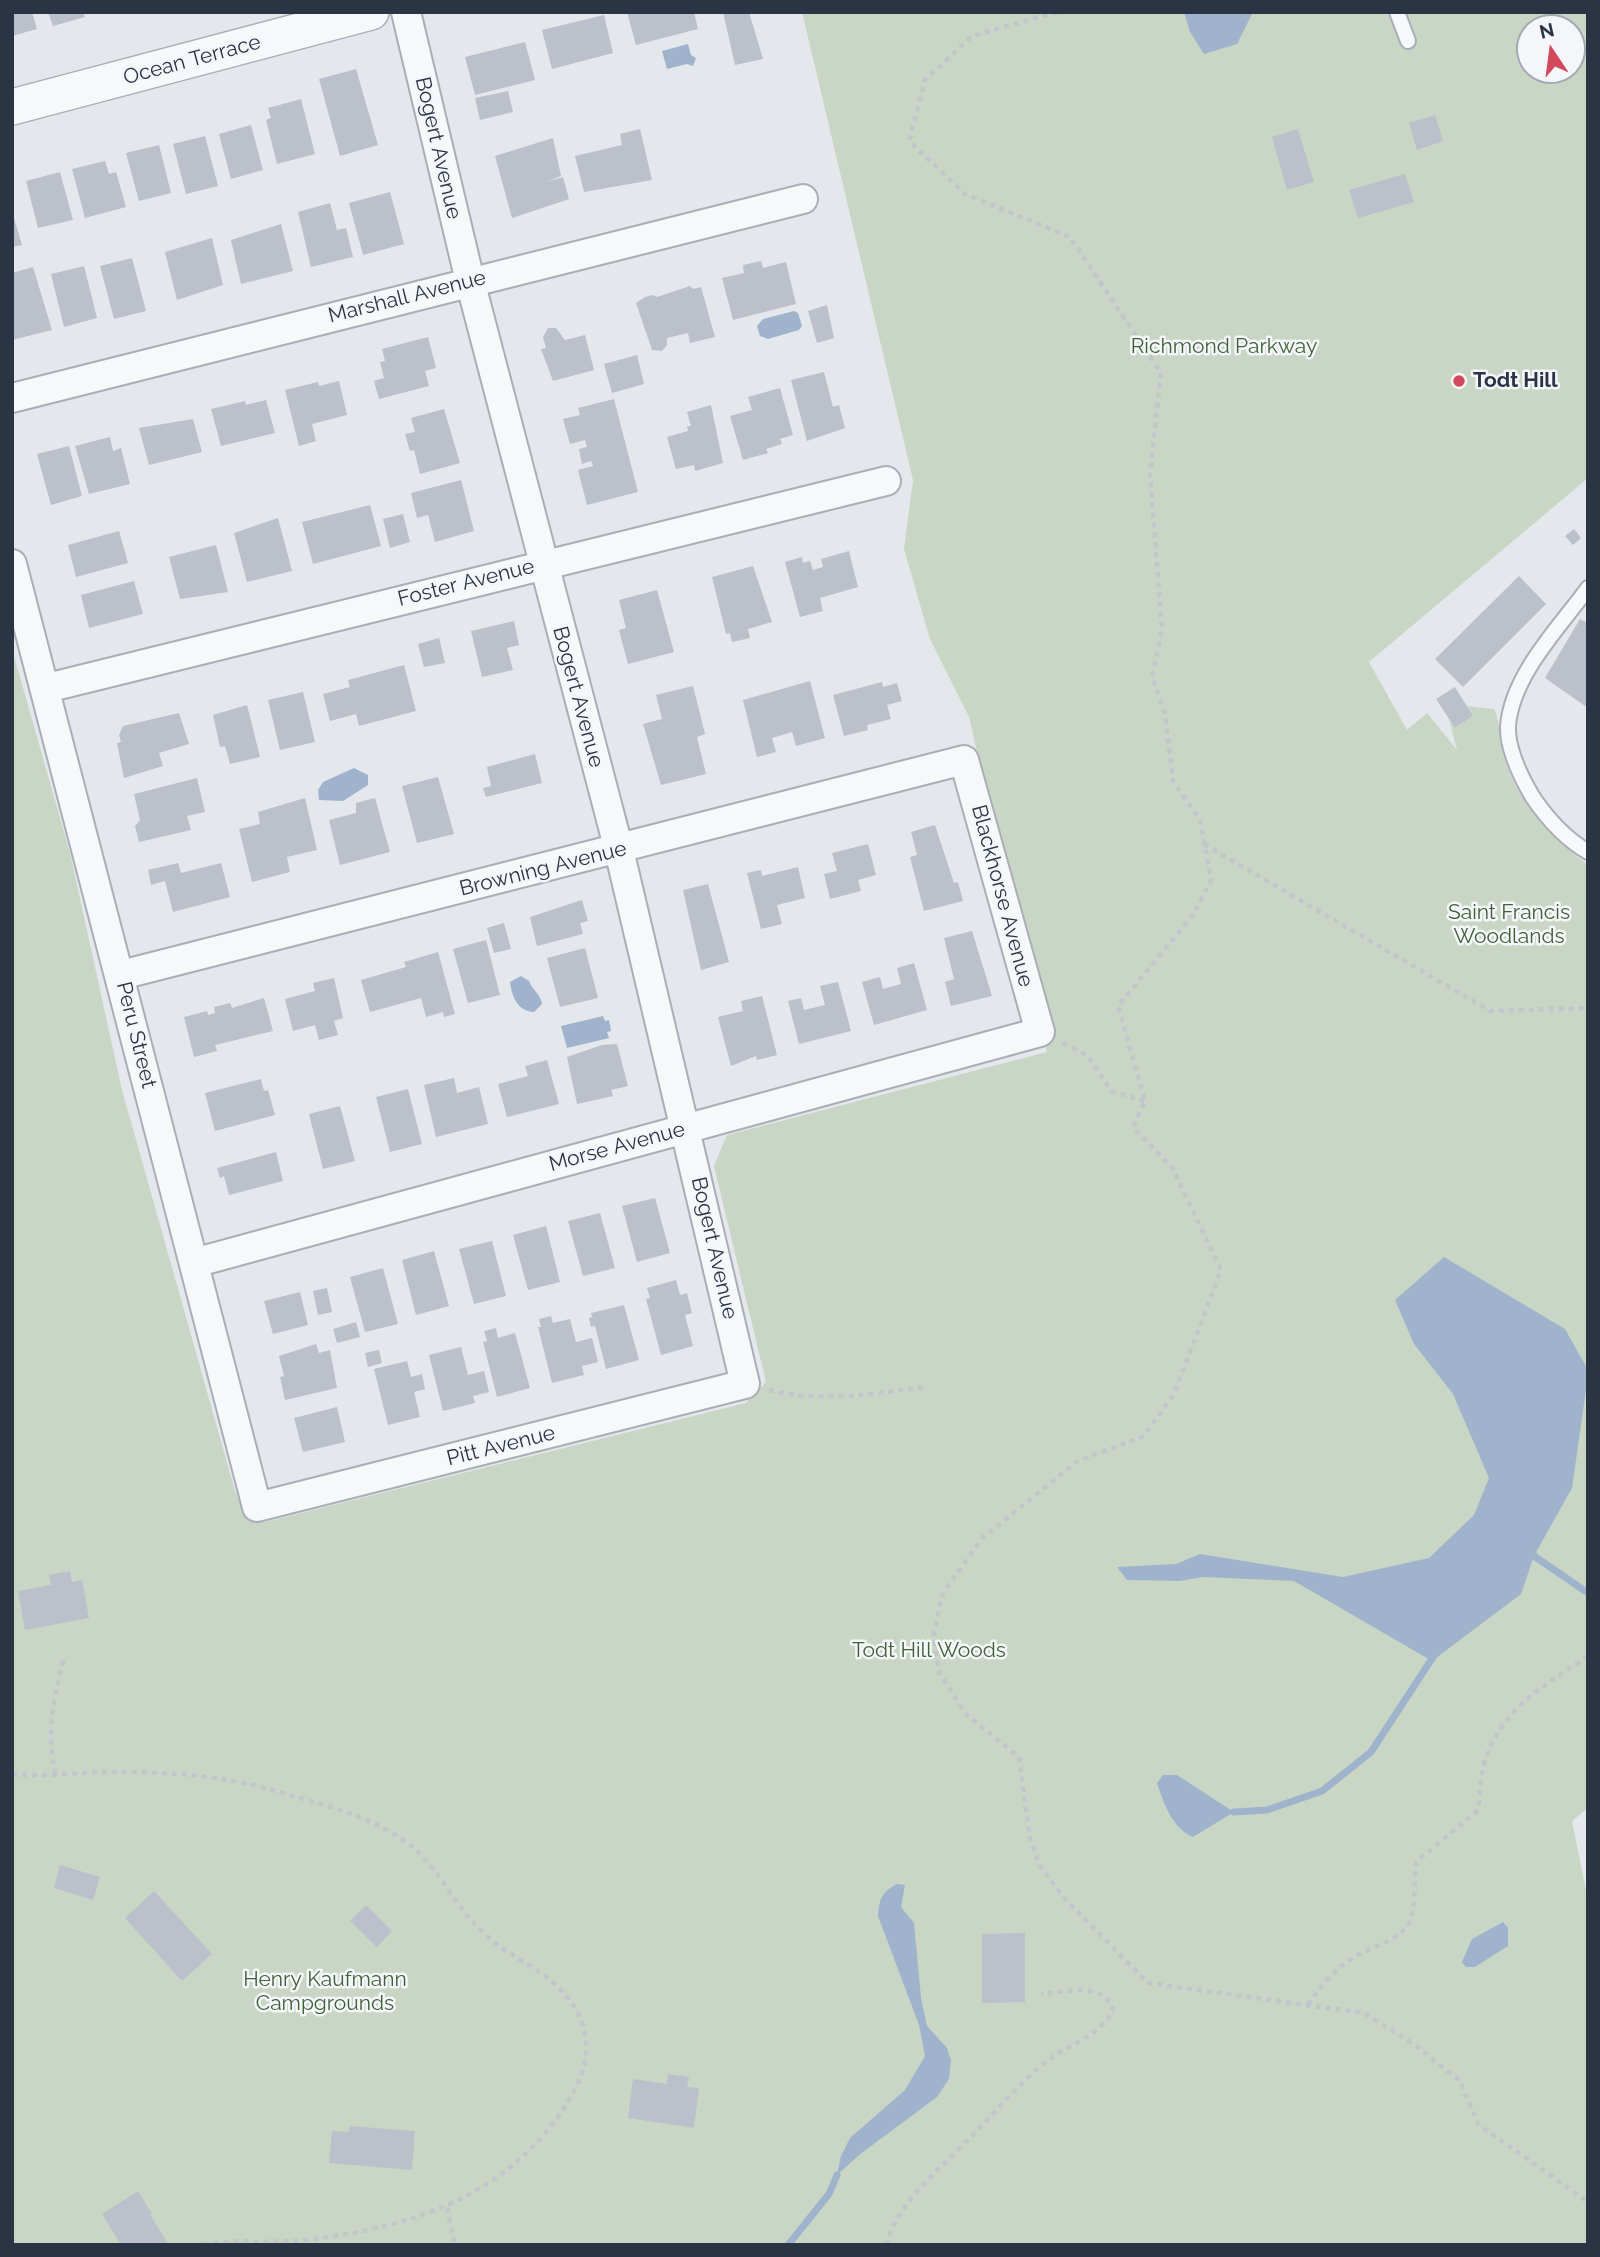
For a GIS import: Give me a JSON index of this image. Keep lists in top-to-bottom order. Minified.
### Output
{"streets":{"street":["Ocean Terrace","Bogert Avenue","Marshall Avenue","Foster Avenue","Browning Avenue","Blackhorse Avenue","Peru Street","Morse Avenue","Pitt Avenue"]},"crossings":[["Bogert Avenue","Marshall Avenue"],["Bogert Avenue","Foster Avenue"],["Bogert Avenue","Browning Avenue"],["Bogert Avenue","Morse Avenue"],["Bogert Avenue","Pitt Avenue"],["Foster Avenue","Peru Street"],["Browning Avenue","Blackhorse Avenue"],["Browning Avenue","Peru Street"],["Blackhorse Avenue","Morse Avenue"],["Peru Street","Morse Avenue"],["Peru Street","Pitt Avenue"]],"parks":["Richmond Parkway","Saint Francis Woodlands","Todt Hill Woods","Henry Kaufmann Campgrounds"],"places":["Todt Hill"],"north":"top"}
